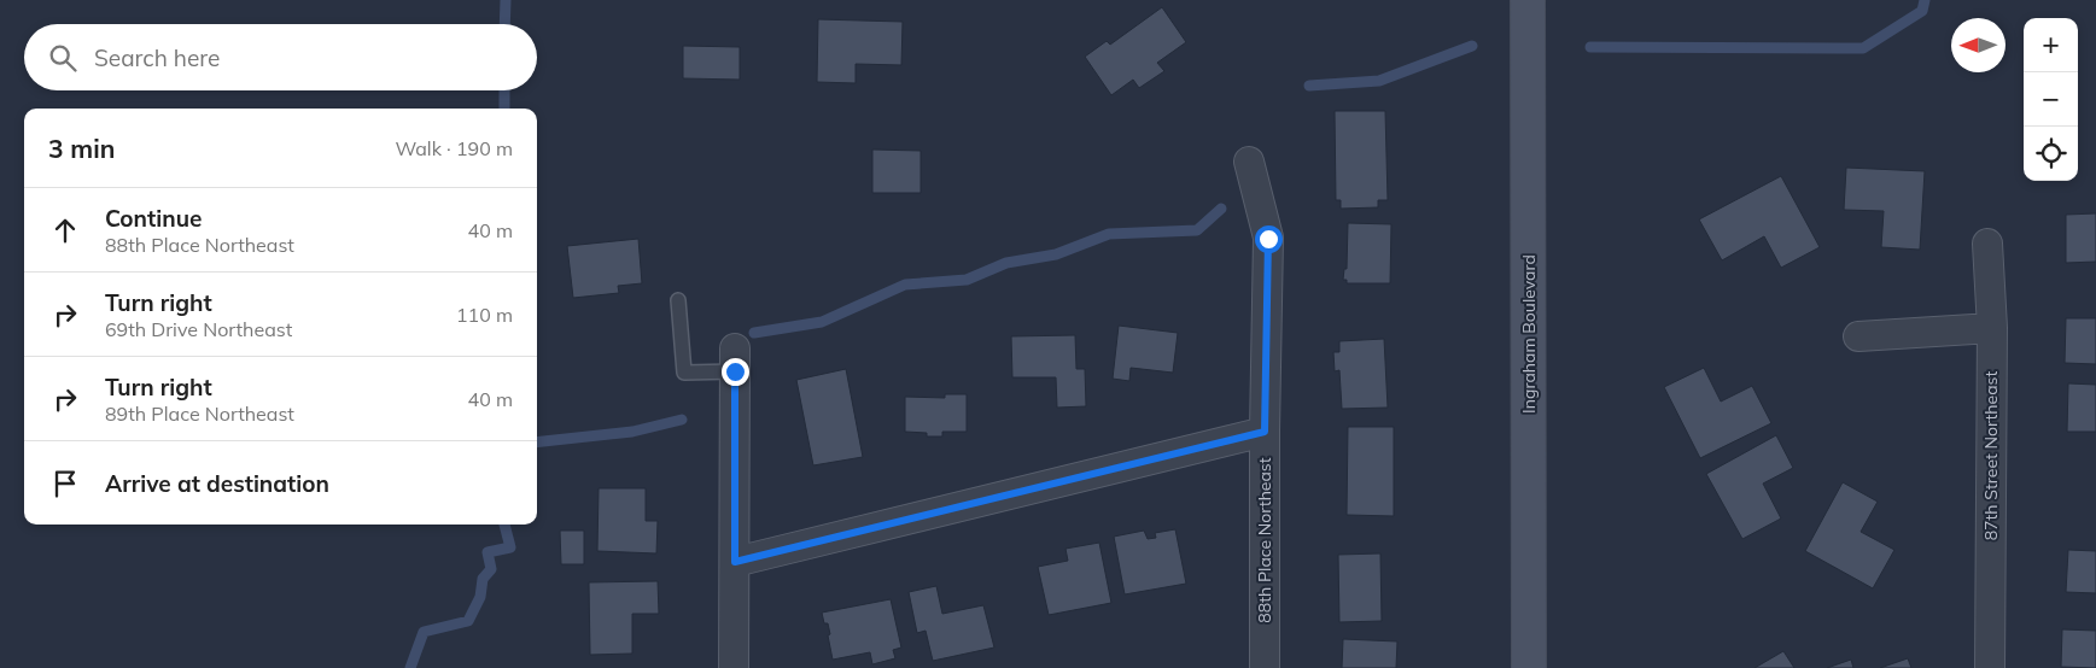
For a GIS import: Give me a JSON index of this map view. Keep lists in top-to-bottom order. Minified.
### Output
{"streets":{"main road":["Ingraham Boulevard"],"street":["87th Street Northeast","88th Place Northeast"]},"north":"left","page":{"map_buttons":["+","−"],"search":"Search here","heading":["3 min","Walk · 190 m"],"list":[["Continue","88th Place Northeast","40 m"],["Turn right","69th Drive Northeast","110 m"],["Turn right","89th Place Northeast","40 m"],"Arrive at destination"]}}
